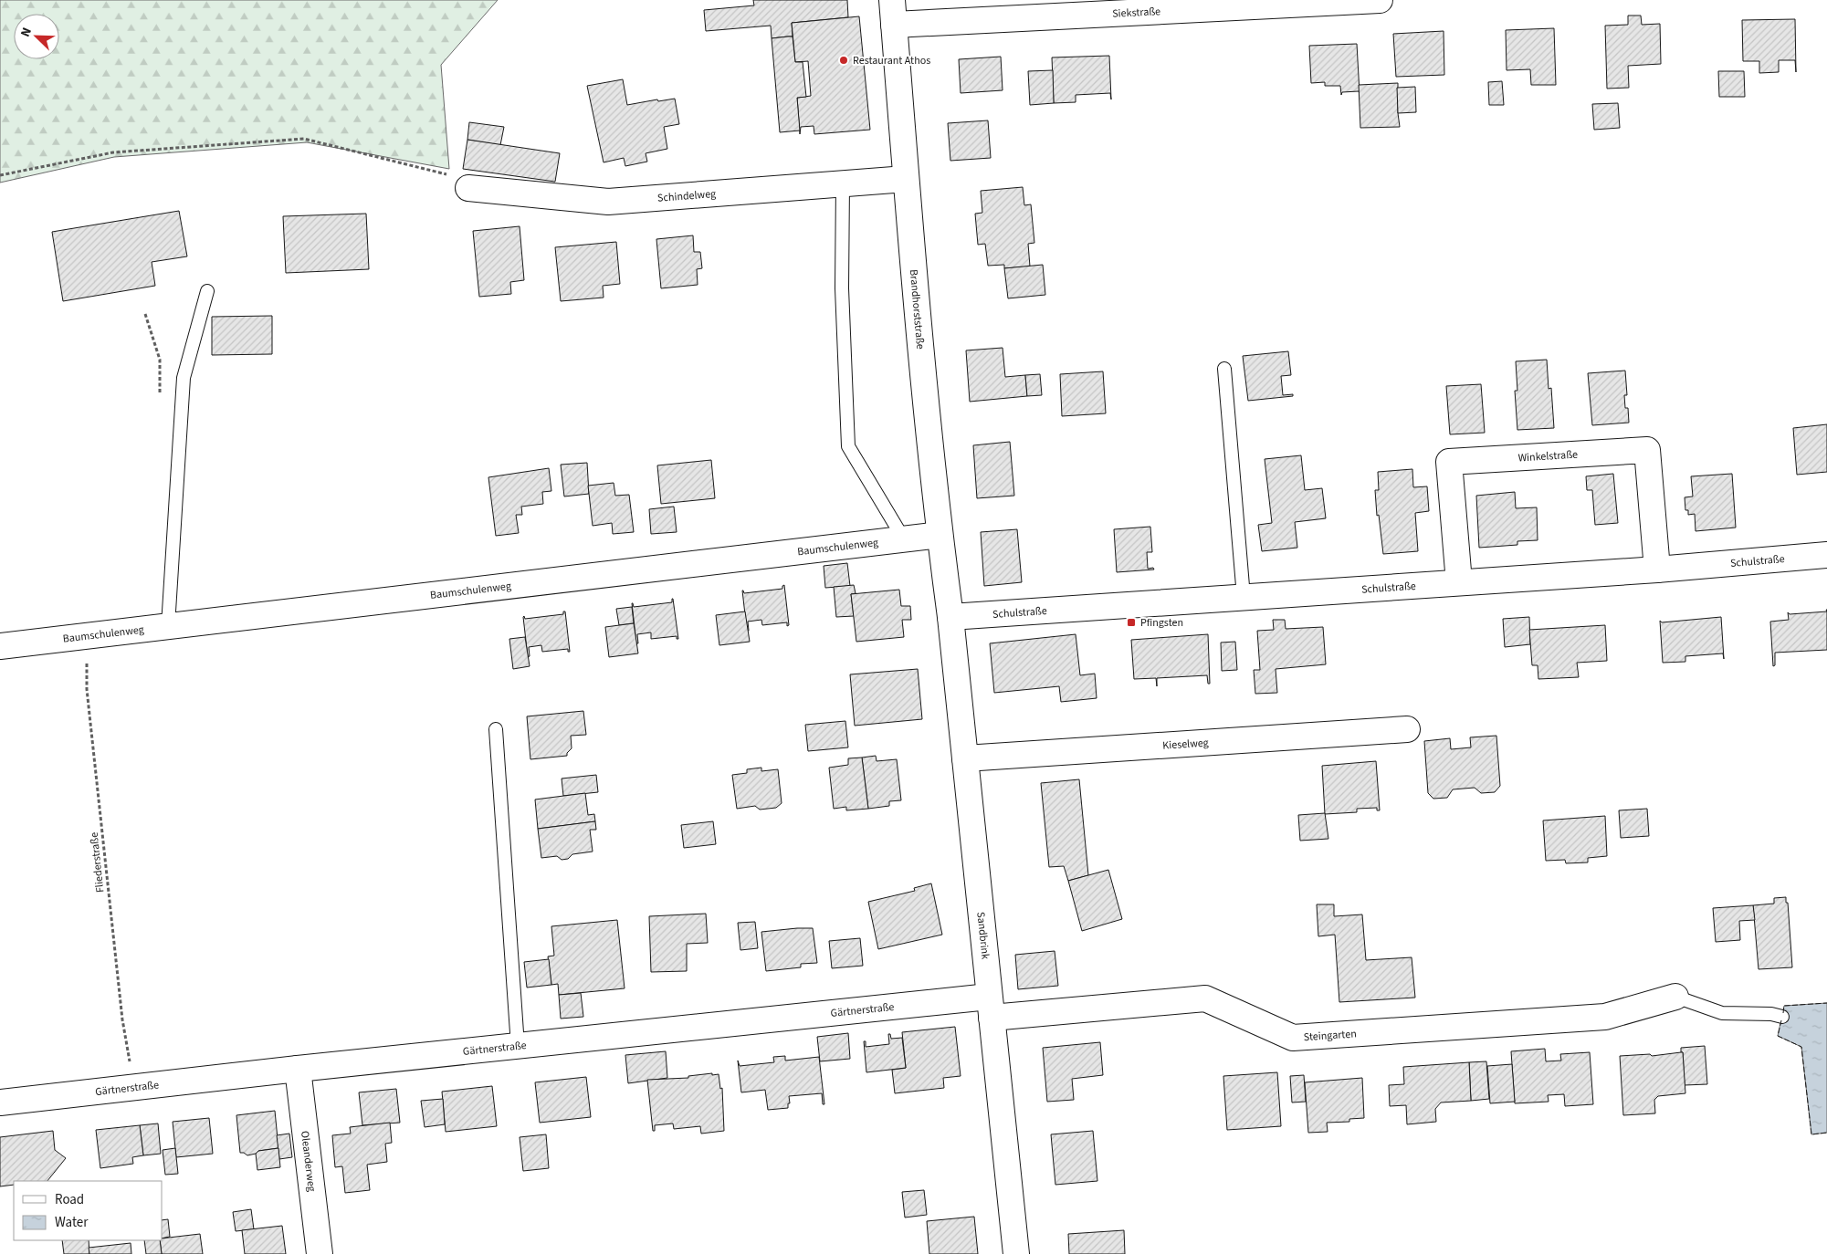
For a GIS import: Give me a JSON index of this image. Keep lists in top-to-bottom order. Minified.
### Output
{"streets":{"street":["Siekstraße","Schindelweg","Brandhorststraße","Winkelstraße","Baumschulenweg","Schulstraße","Kieselweg","Sandbrink","Gärtnerstraße","Steingarten","Oleanderweg"],"path":["Fliederstraße"]},"crossings":[["Siekstraße","Brandhorststraße"],["Schindelweg","Brandhorststraße"],["Brandhorststraße","Baumschulenweg"],["Brandhorststraße","Schulstraße"],["Brandhorststraße","Sandbrink"],["Winkelstraße","Schulstraße"],["Baumschulenweg","Fliederstraße"],["Schulstraße","Sandbrink"],["Kieselweg","Sandbrink"],["Fliederstraße","Gärtnerstraße"],["Sandbrink","Gärtnerstraße"],["Sandbrink","Steingarten"],["Gärtnerstraße","Steingarten"],["Gärtnerstraße","Oleanderweg"]],"places":{"other":["Restaurant Athos"],"transit":["Pfingsten"]},"legend":["Road","Water"],"north":"top left"}
